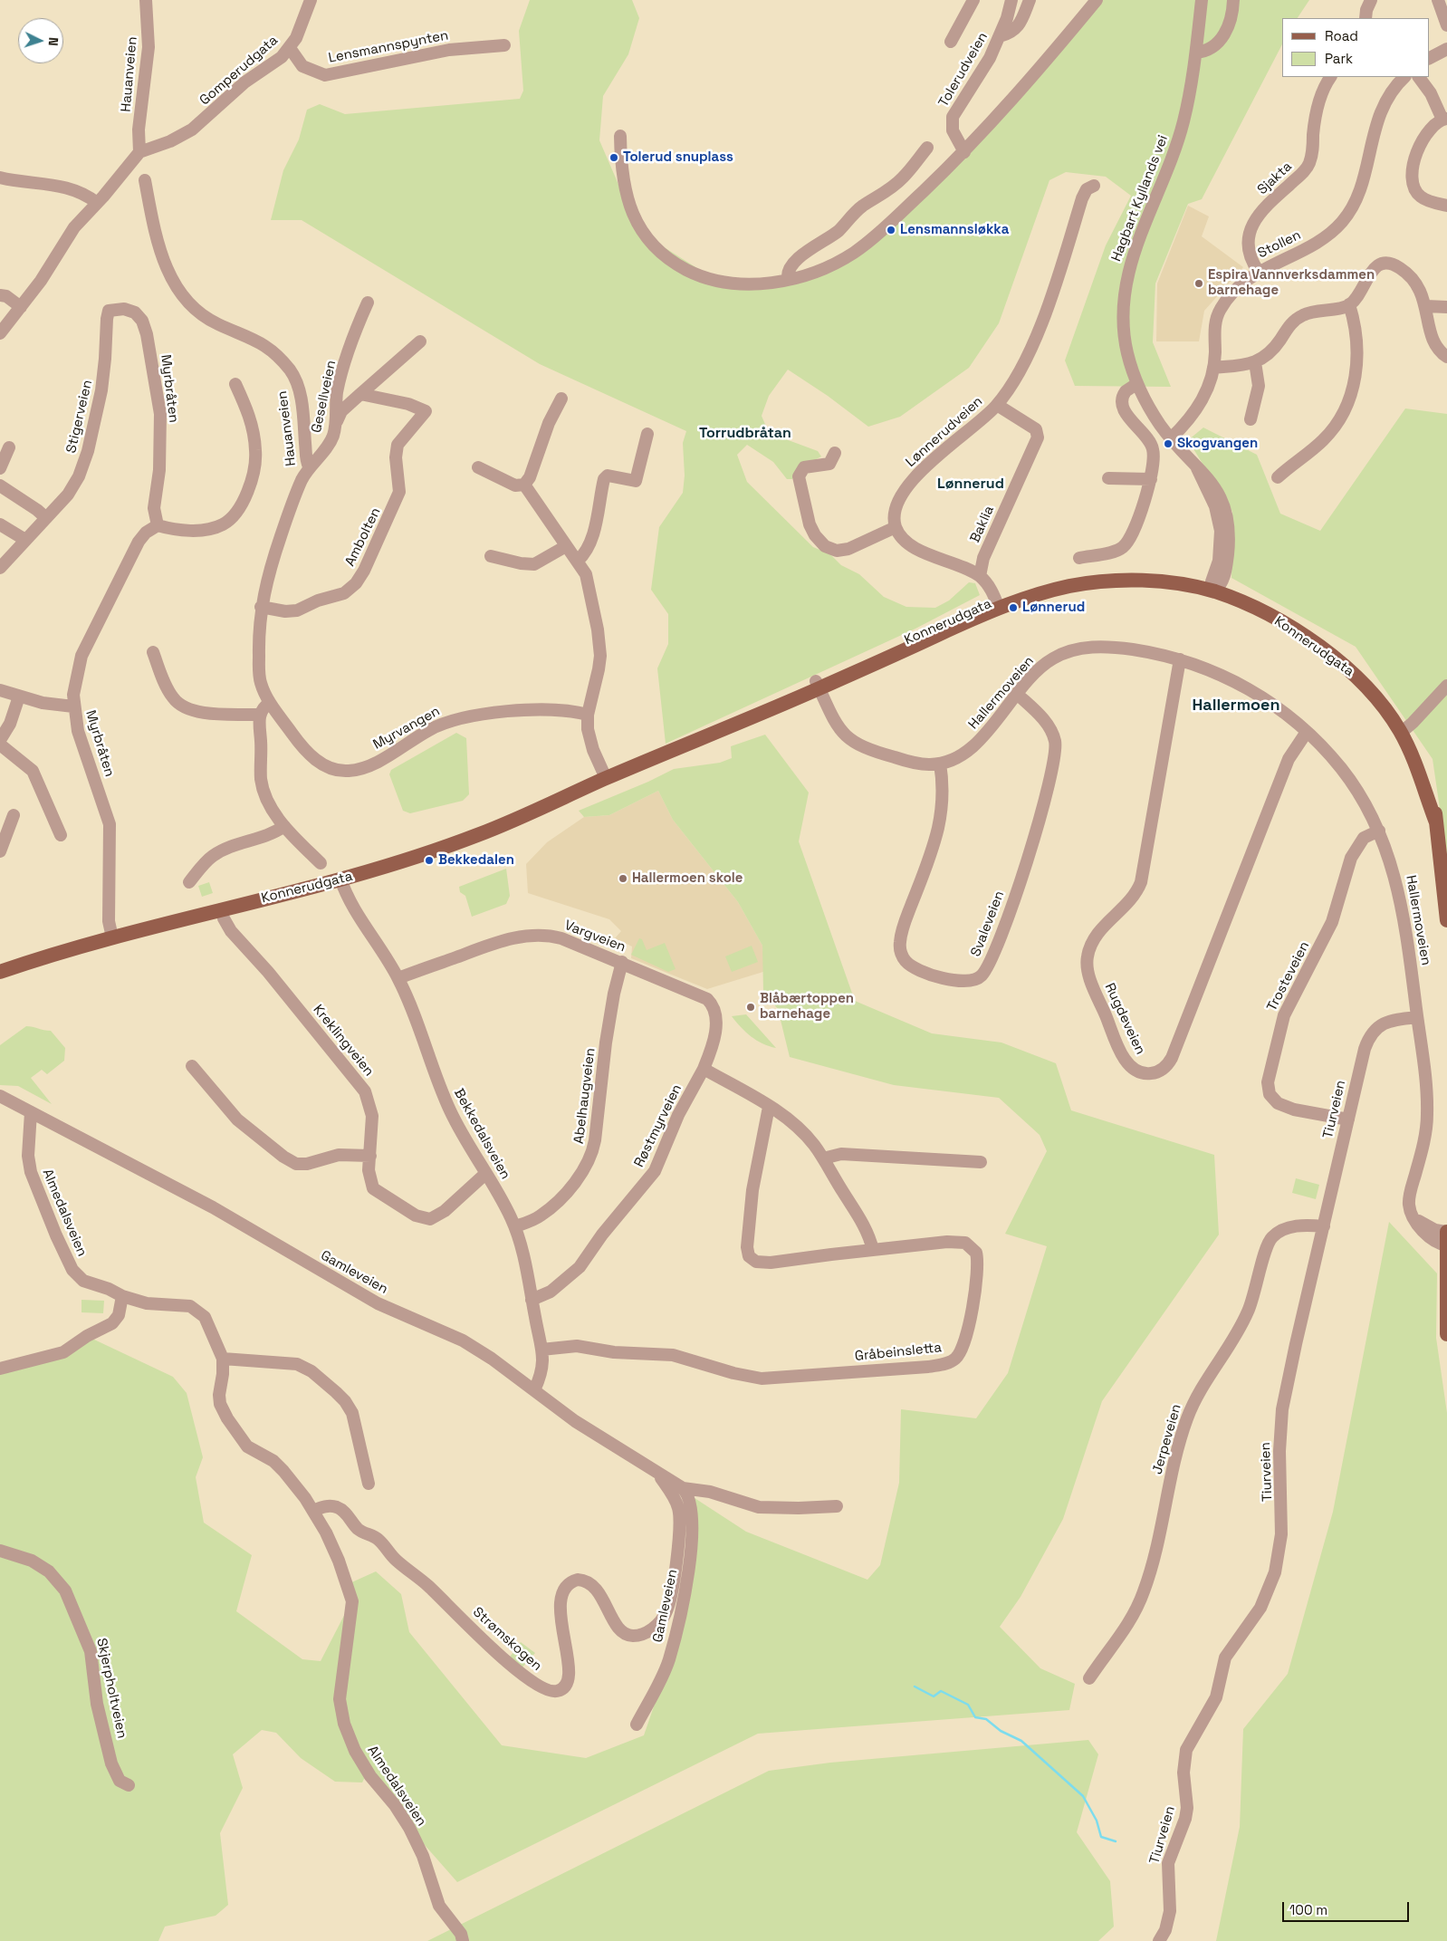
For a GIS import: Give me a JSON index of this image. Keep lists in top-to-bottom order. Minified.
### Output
{"streets":{"main road":["Konnerudgata"],"street":["Lensmannspynten","Tolerudveien","Gomperudgata","Hauanveien","Sjakta","Hagbart Kyllands vei","Stollen","Myrbråten","Gesellveien","Stigerveien","Lønnerudveien","Baklia","Ambolten","Hallermoveien","Myrvangen","Svaleveien","Vargveien","Trosteveien","Rugdeveien","Kreklingveien","Abelhaugveien","Tiurveien","Røstmyrveien","Bekkedalsveien","Almedalsveien","Gamleveien","Gråbeinsletta","Jerpeveien","Strømskogen","Skjerpholtveien"]},"crossings":[["Lensmannspynten","Gomperudgata"],["Gomperudgata","Hauanveien"],["Hauanveien","Gesellveien"],["Hauanveien","Ambolten"],["Hauanveien","Myrvangen"],["Sjakta","Stollen"],["Hagbart Kyllands vei","Stollen"],["Hagbart Kyllands vei","Konnerudgata"],["Myrbråten","Stigerveien"],["Myrbråten","Konnerudgata"],["Lønnerudveien","Baklia"],["Konnerudgata","Hallermoveien"],["Konnerudgata","Kreklingveien"],["Konnerudgata","Bekkedalsveien"],["Hallermoveien","Svaleveien"],["Hallermoveien","Trosteveien"],["Hallermoveien","Rugdeveien"],["Hallermoveien","Tiurveien"],["Vargveien","Abelhaugveien"],["Vargveien","Røstmyrveien"],["Vargveien","Bekkedalsveien"],["Trosteveien","Tiurveien"],["Kreklingveien","Bekkedalsveien"],["Abelhaugveien","Bekkedalsveien"],["Tiurveien","Jerpeveien"],["Røstmyrveien","Bekkedalsveien"],["Bekkedalsveien","Gamleveien"],["Bekkedalsveien","Gråbeinsletta"],["Almedalsveien","Gamleveien"],["Almedalsveien","Strømskogen"],["Gamleveien","Strømskogen"]],"districts":["Torrudbråtan","Lønnerud","Hallermoen"],"places":["Tolerud snuplass","Lensmannsløkka","Espira Vannverksdammen barnehage","Skogvangen","Lønnerud","Bekkedalen","Hallermoen skole","Blåbærtoppen barnehage"],"legend":["Road","Park"],"scale_bar":"100 m","north":"right"}
